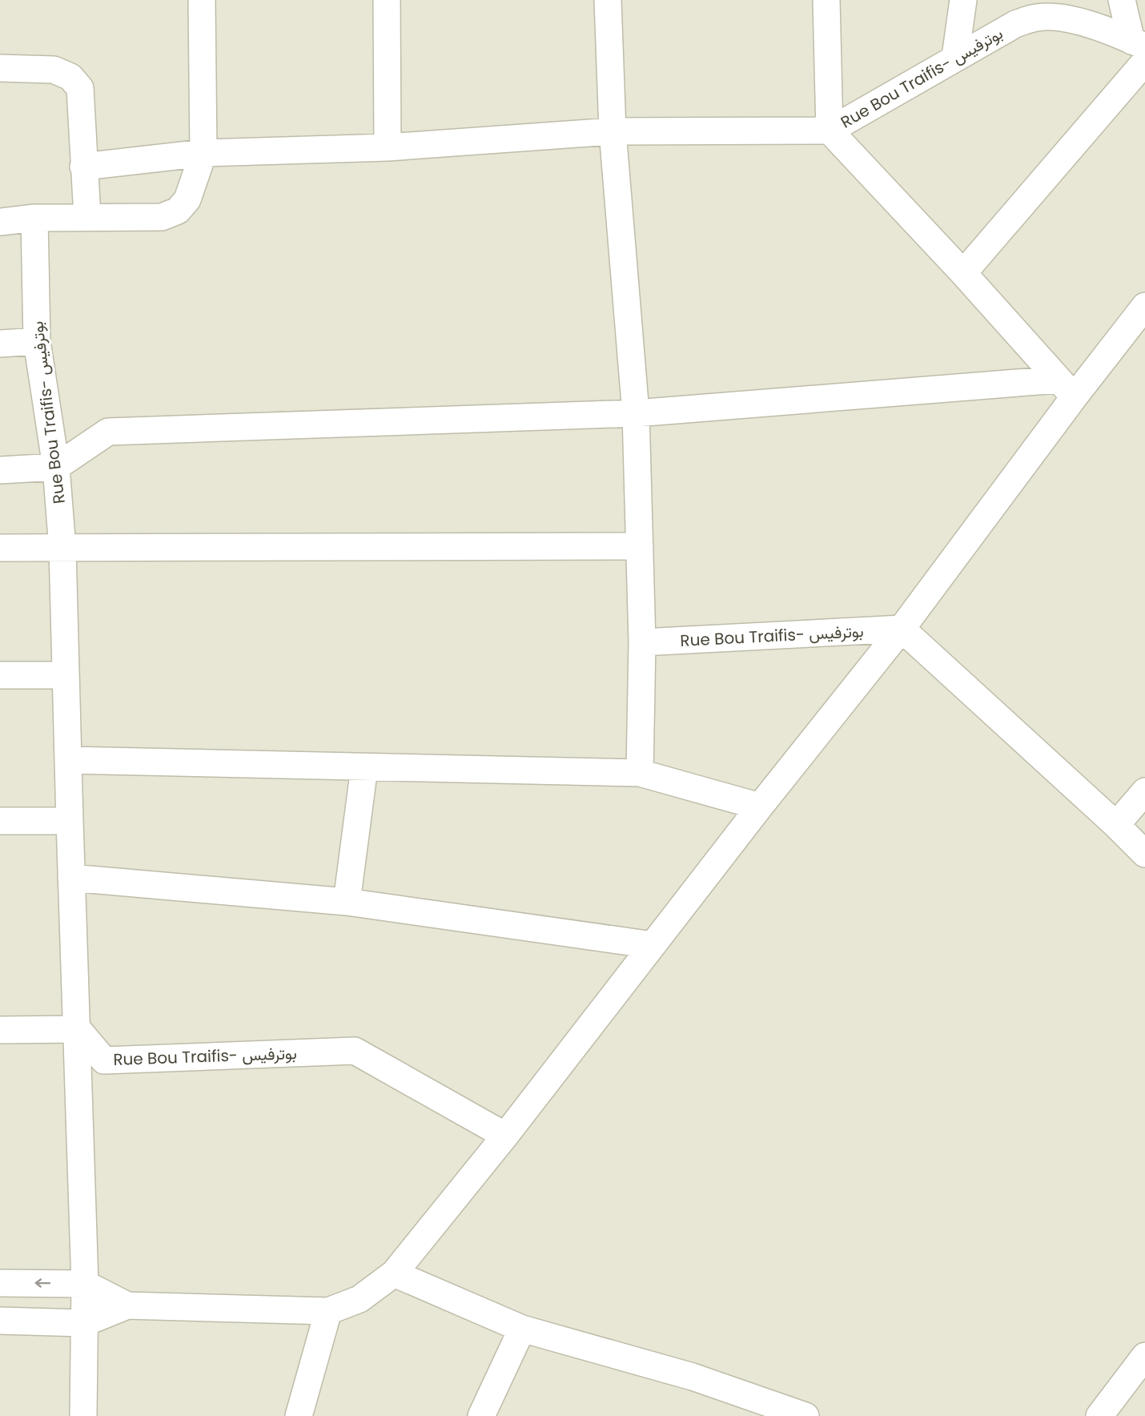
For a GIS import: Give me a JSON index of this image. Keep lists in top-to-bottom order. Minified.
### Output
{"streets":{"street":["Rue Bou Traifis- بوترفيس"]}}
